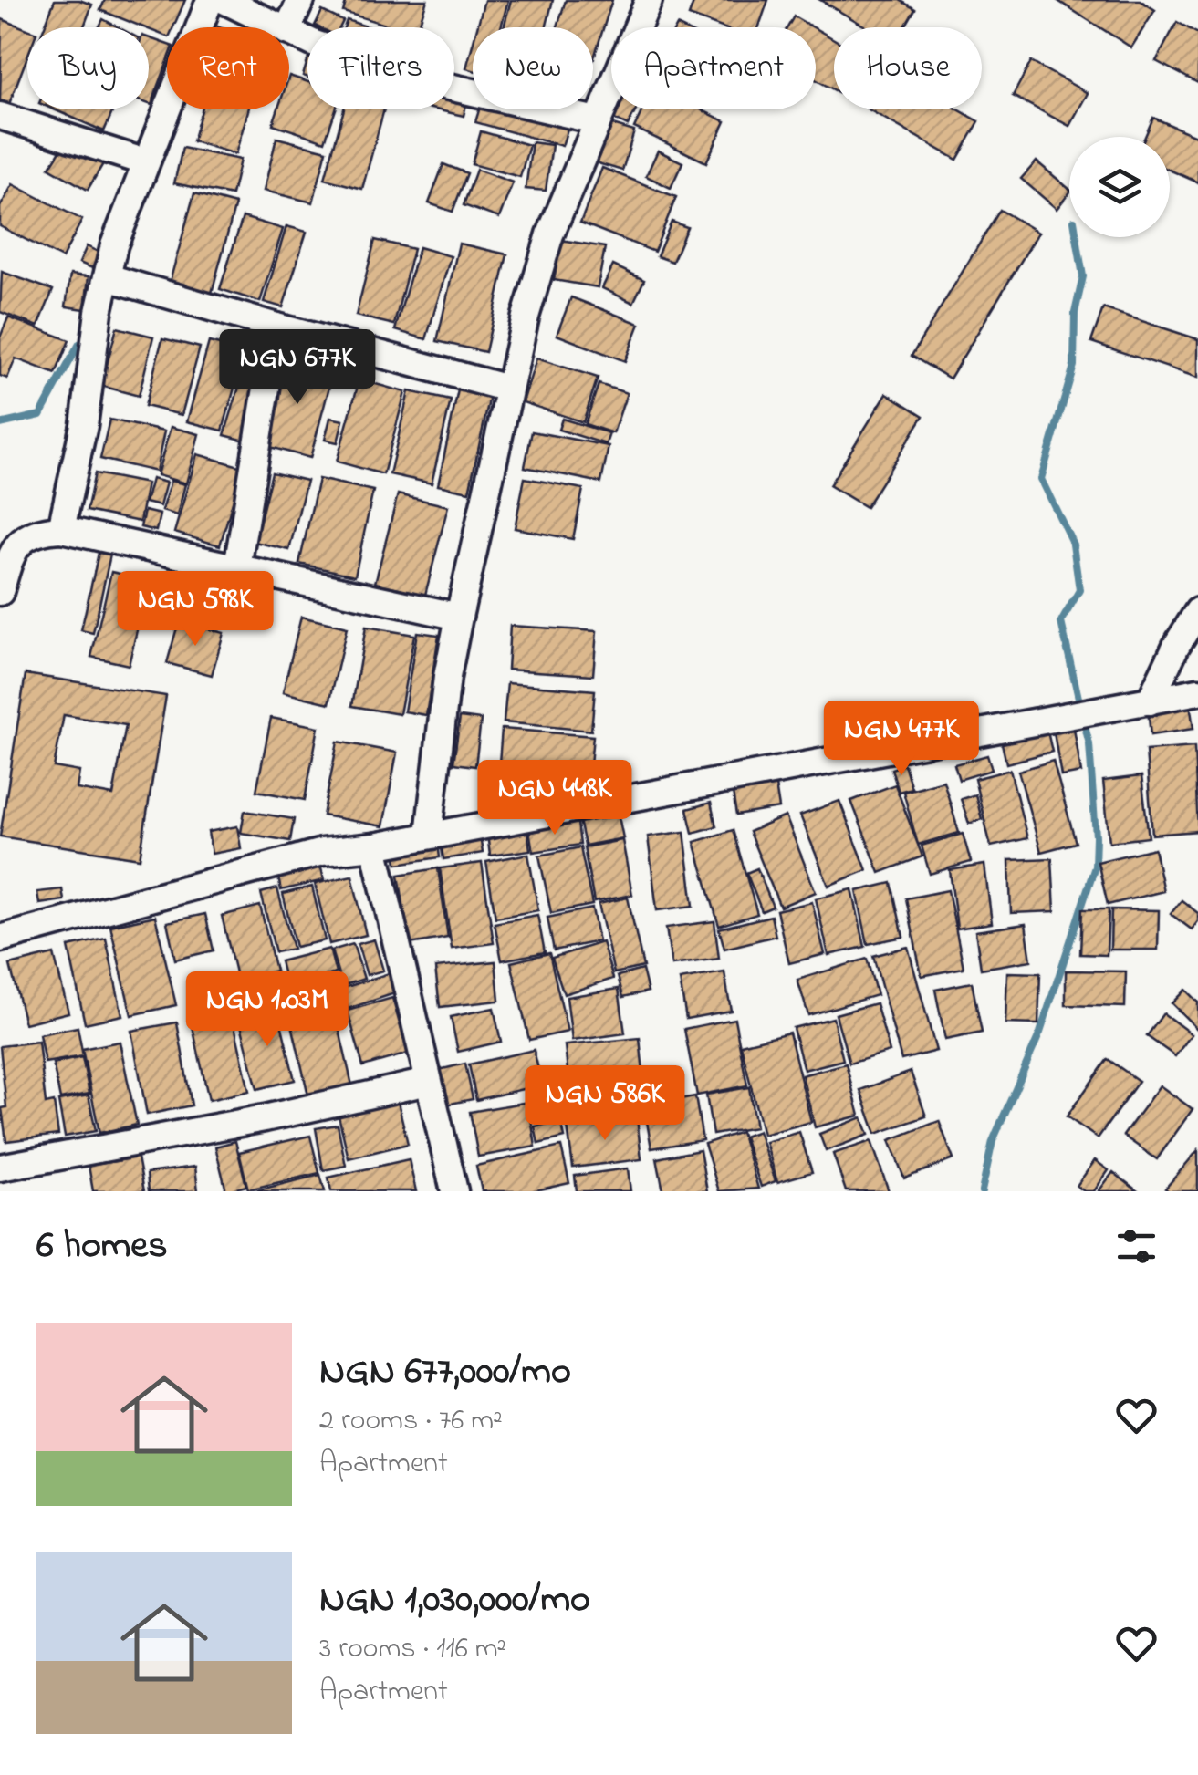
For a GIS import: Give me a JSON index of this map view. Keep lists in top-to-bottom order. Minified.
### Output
{"page":{"chip":["Buy","Rent","Filters","New","Apartment","House"],"price":["NGN 677K","NGN 598K","NGN 477K","NGN 448K","NGN 1.03M","NGN 586K"],"heading":"6 homes","list":[{"name":"NGN 677,000/mo","note":"2 rooms · 76 m² · Apartment"},{"name":"NGN 1,030,000/mo","note":"3 rooms · 116 m² · Apartment"}]}}
